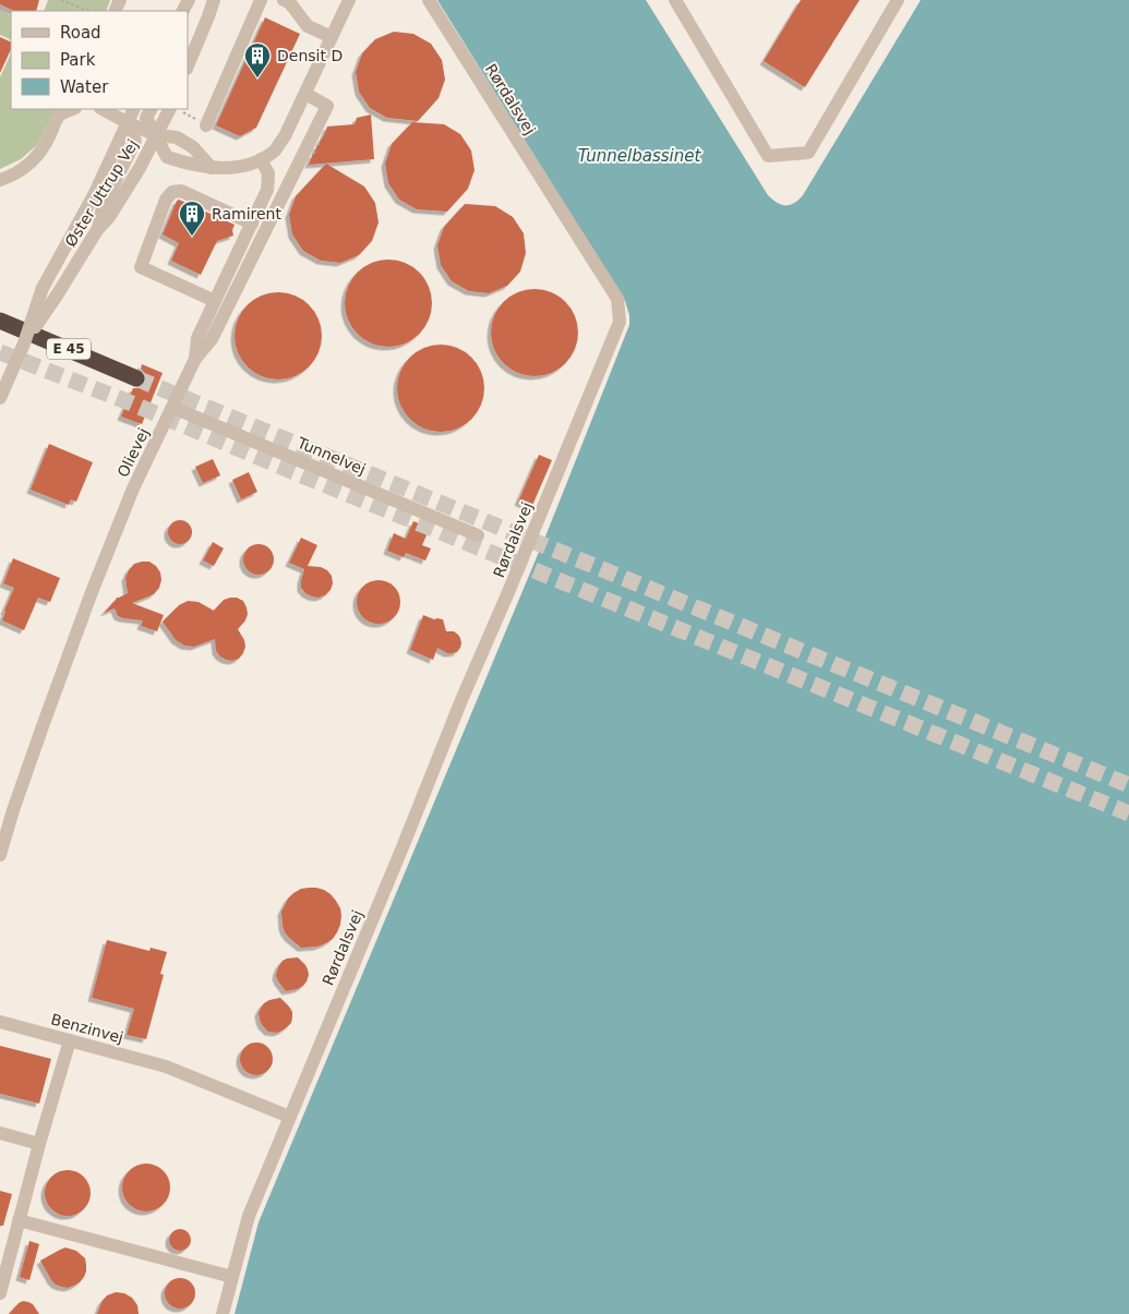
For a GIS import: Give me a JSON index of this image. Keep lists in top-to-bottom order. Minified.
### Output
{"streets":{"highway":["E 45"],"street":["Rørdalsvej","Øster Uttrup Vej","Olievej","Tunnelvej","Benzinvej"]},"crossings":[["Rørdalsvej","Benzinvej"],["Olievej","Tunnelvej"]],"water":["Tunnelbassinet"],"places":{"building":["Densit D","Ramirent"]},"legend":["Road","Park","Water"]}
